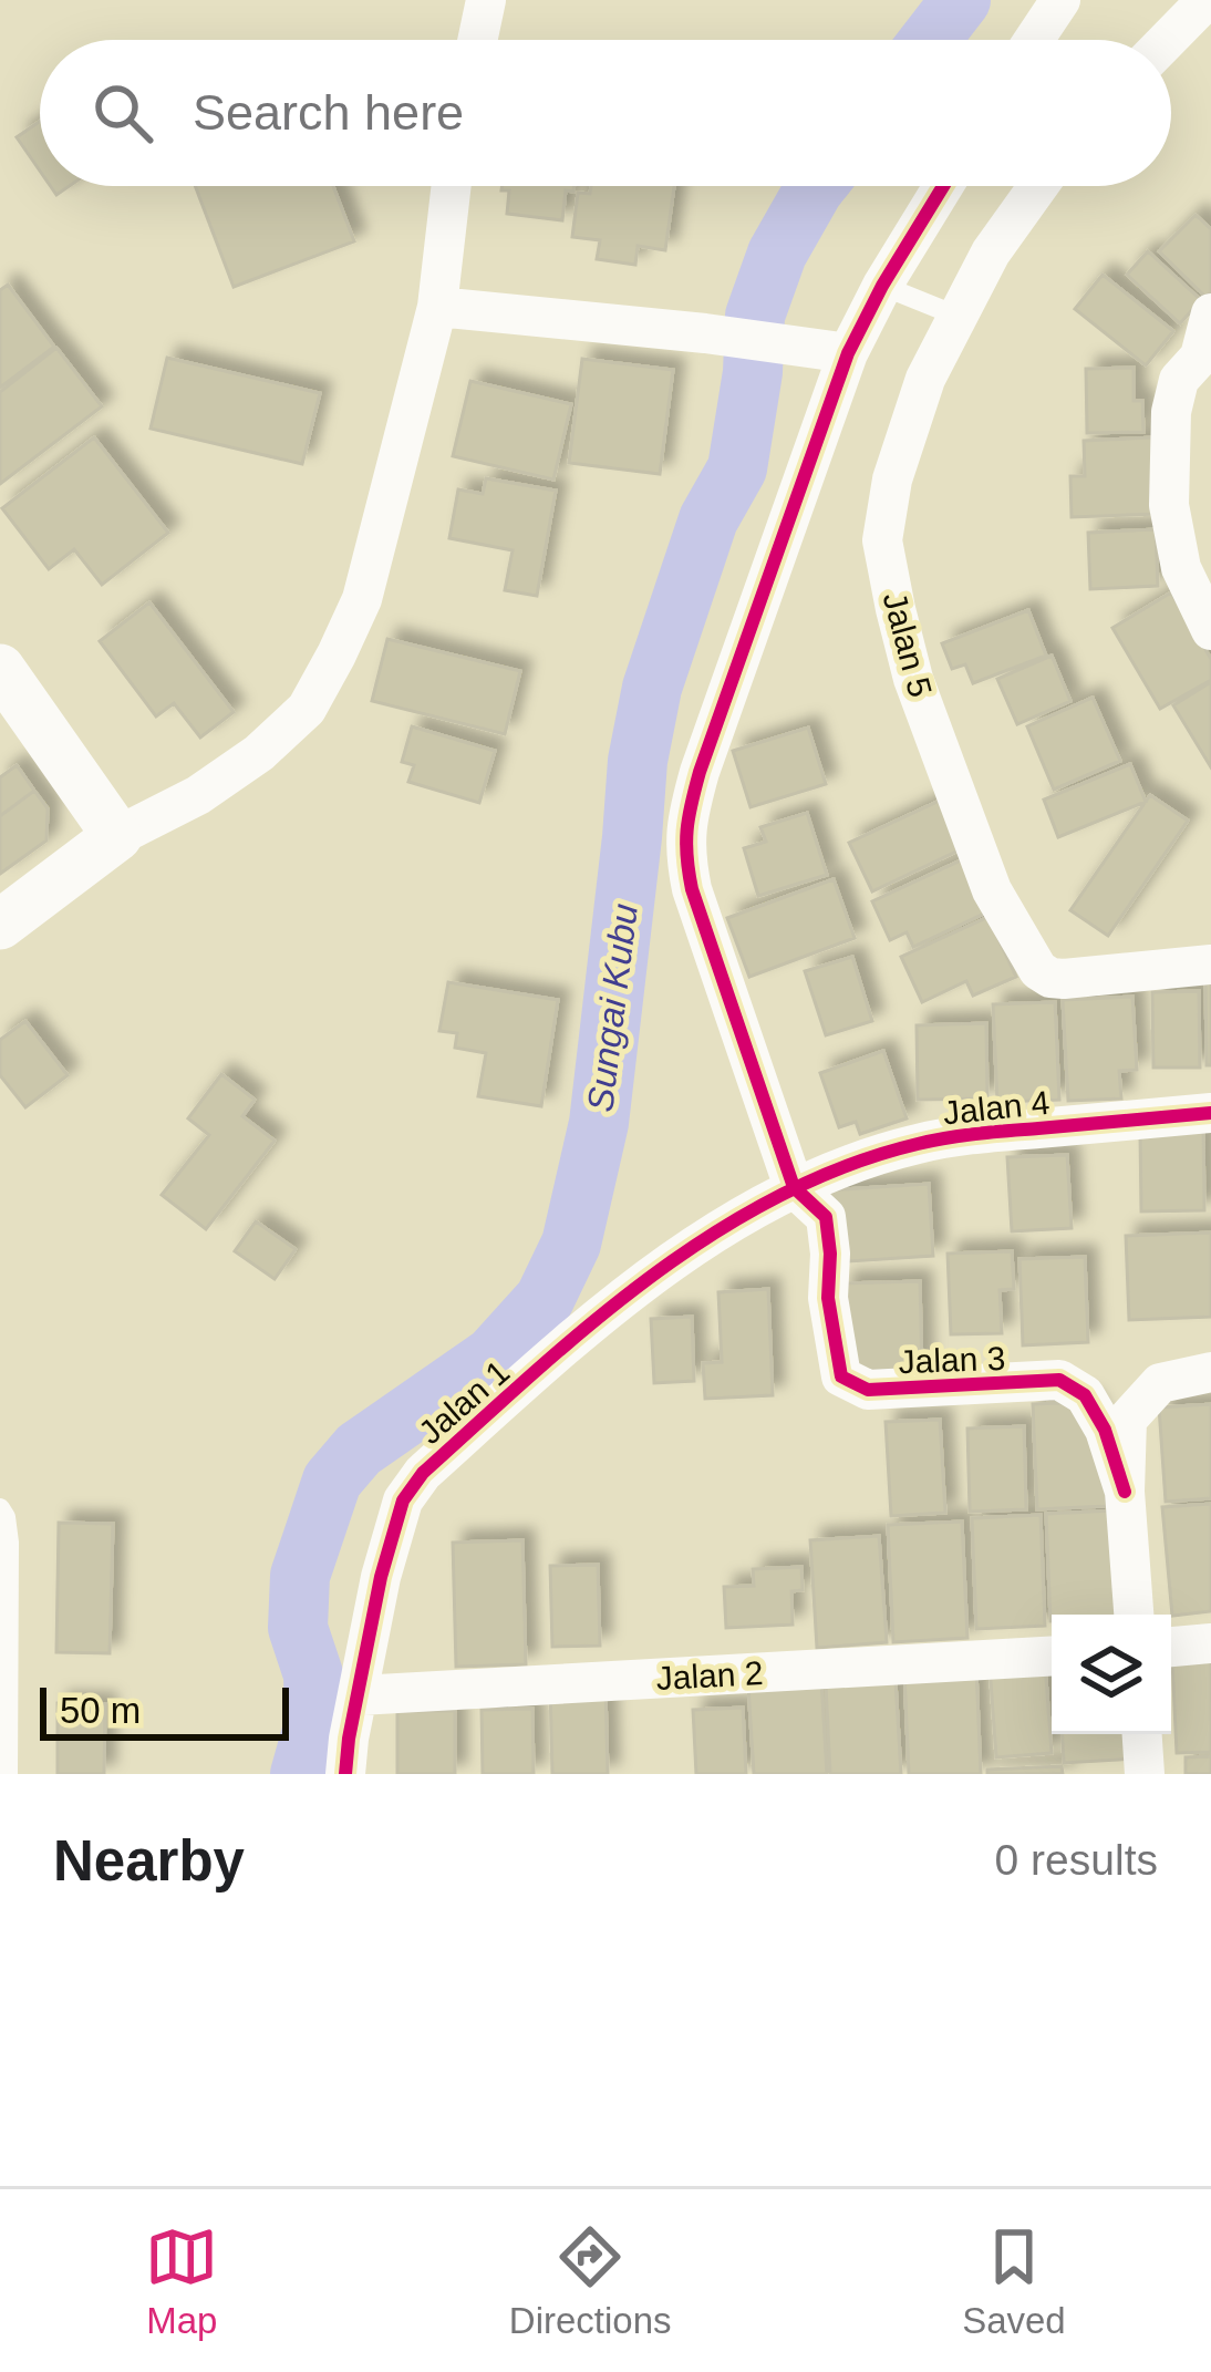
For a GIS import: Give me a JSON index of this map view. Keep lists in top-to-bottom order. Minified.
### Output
{"streets":{"street":["Jalan 5","Jalan 4","Jalan 3","Jalan 1","Jalan 2"]},"crossings":[["Jalan 4","Jalan 3"],["Jalan 4","Jalan 1"],["Jalan 3","Jalan 1"],["Jalan 1","Jalan 2"]],"water":["Sungai Kubu"],"scale_bar":"50 m","page":{"search":"Search here","scale":"50 m","heading":["Nearby","0 results"],"nav":["Map","Directions","Saved"]}}
